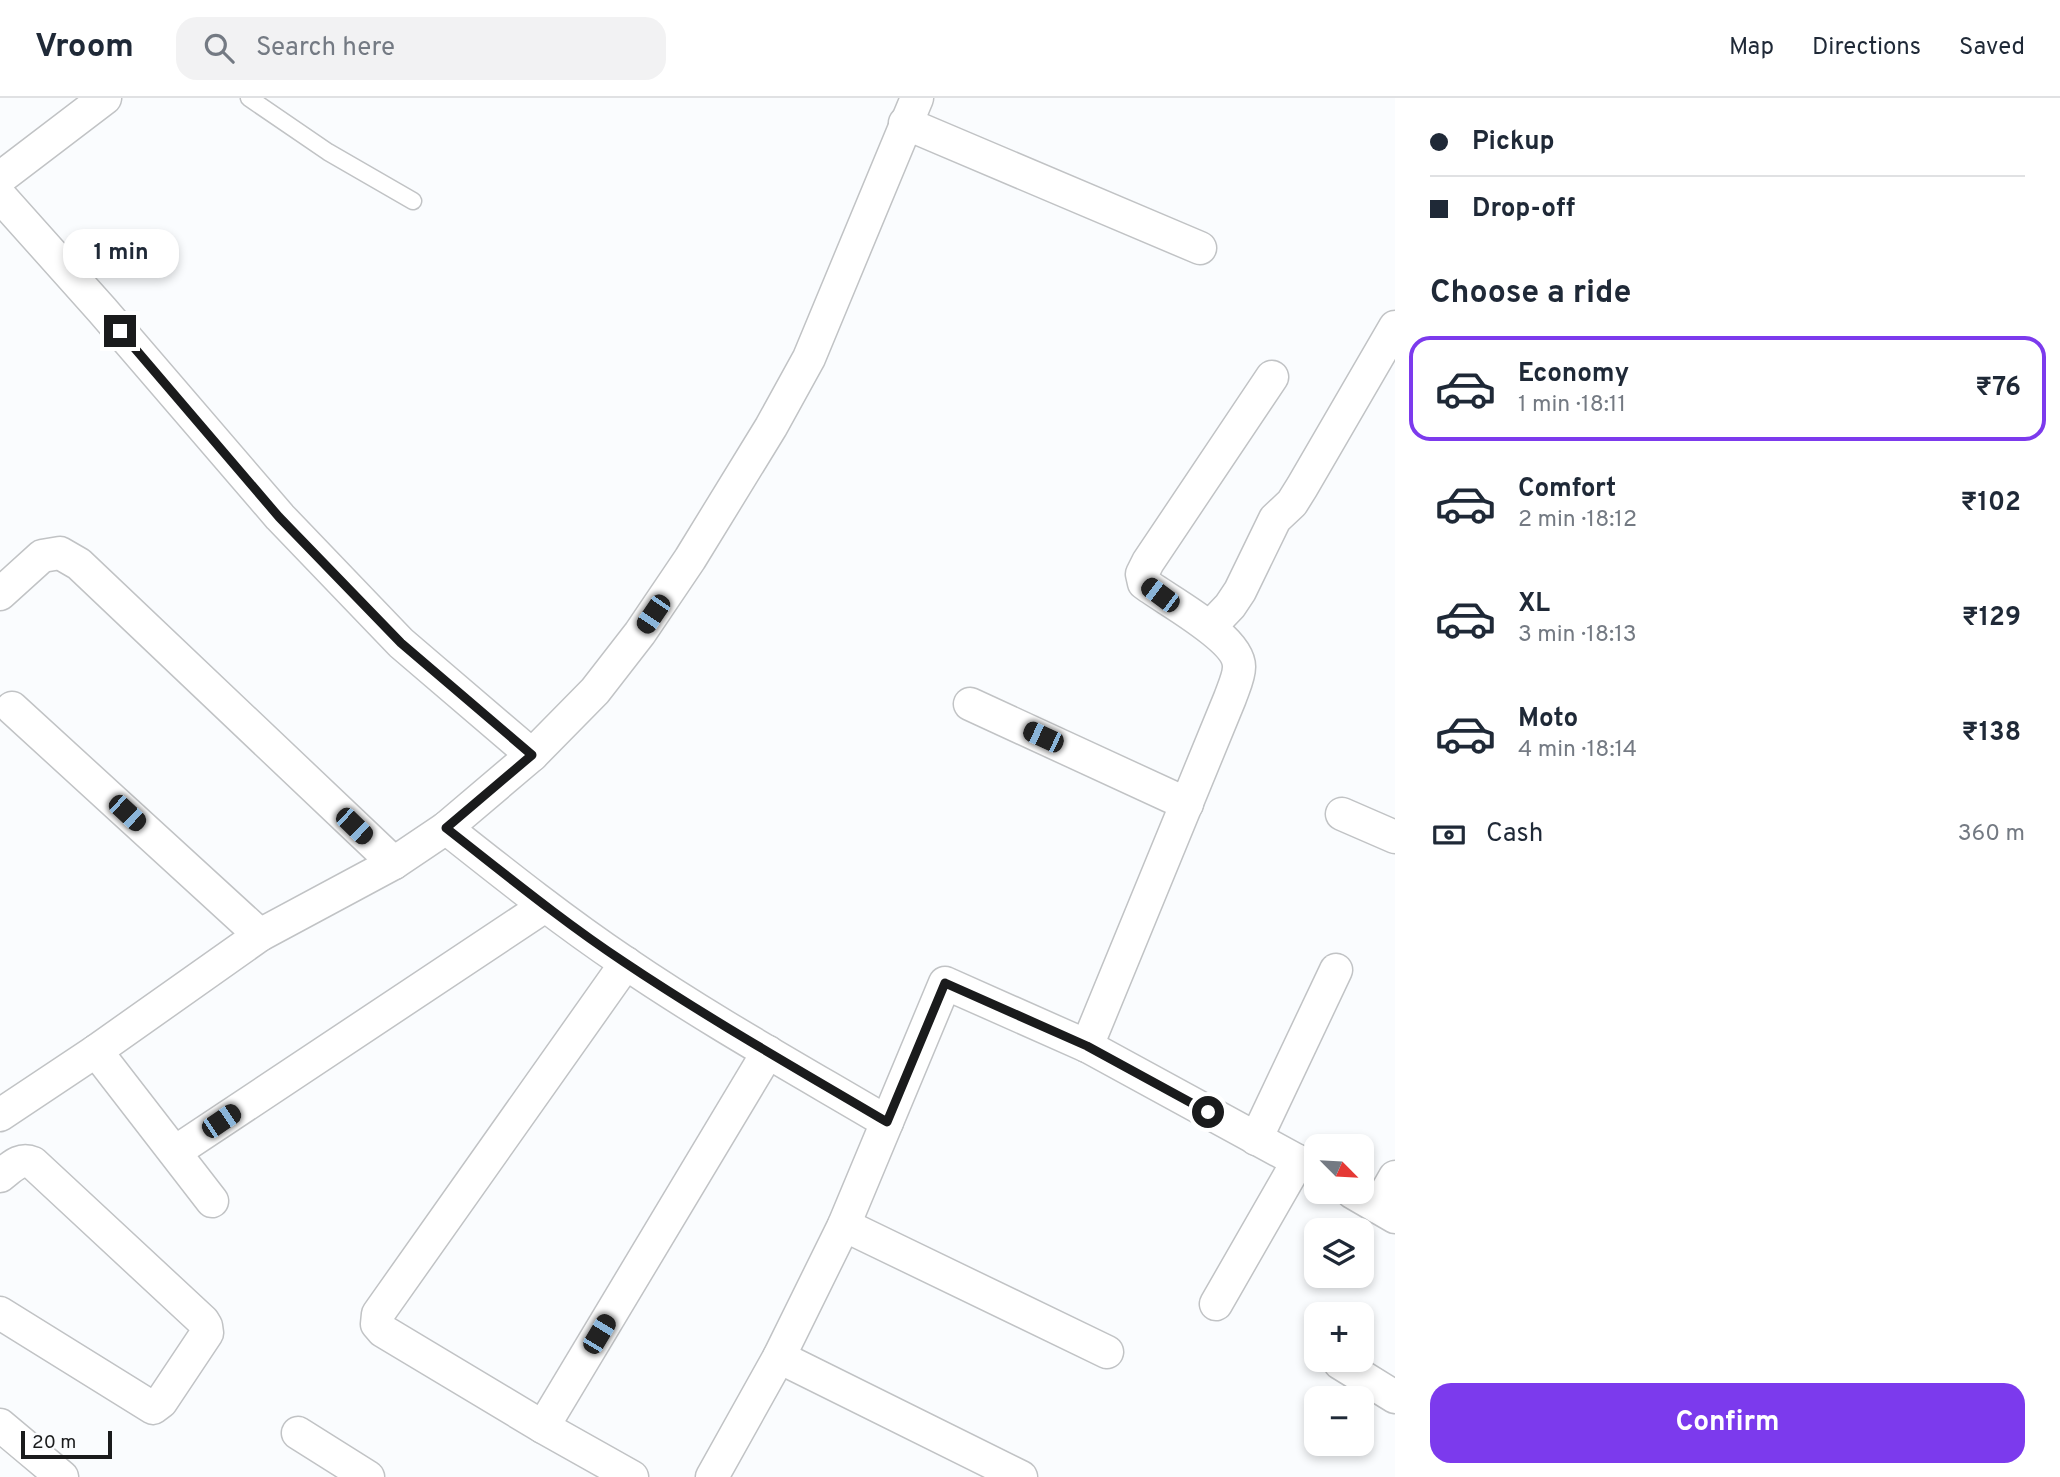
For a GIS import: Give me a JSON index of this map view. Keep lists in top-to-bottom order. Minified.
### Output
{"scale_bar":"20 m","north":"bottom right","page":{"header":"Vroom","search":"Search here","nav":["Map","Directions","Saved"],"banner":["Pickup","Drop-off"],"bubble":"1 min","heading":"Choose a ride","list":[{"name":"Economy","note":"1 min · 18:11","value":"₹76"},{"name":"Comfort","note":"2 min · 18:12","value":"₹102"},{"name":"XL","note":"3 min · 18:13","value":"₹129"},{"name":"Moto","note":"4 min · 18:14","value":"₹138"}],"pay":["Cash","360 m"],"map_buttons":["+","−"],"buttons":"Confirm","scale":"20 m"}}
